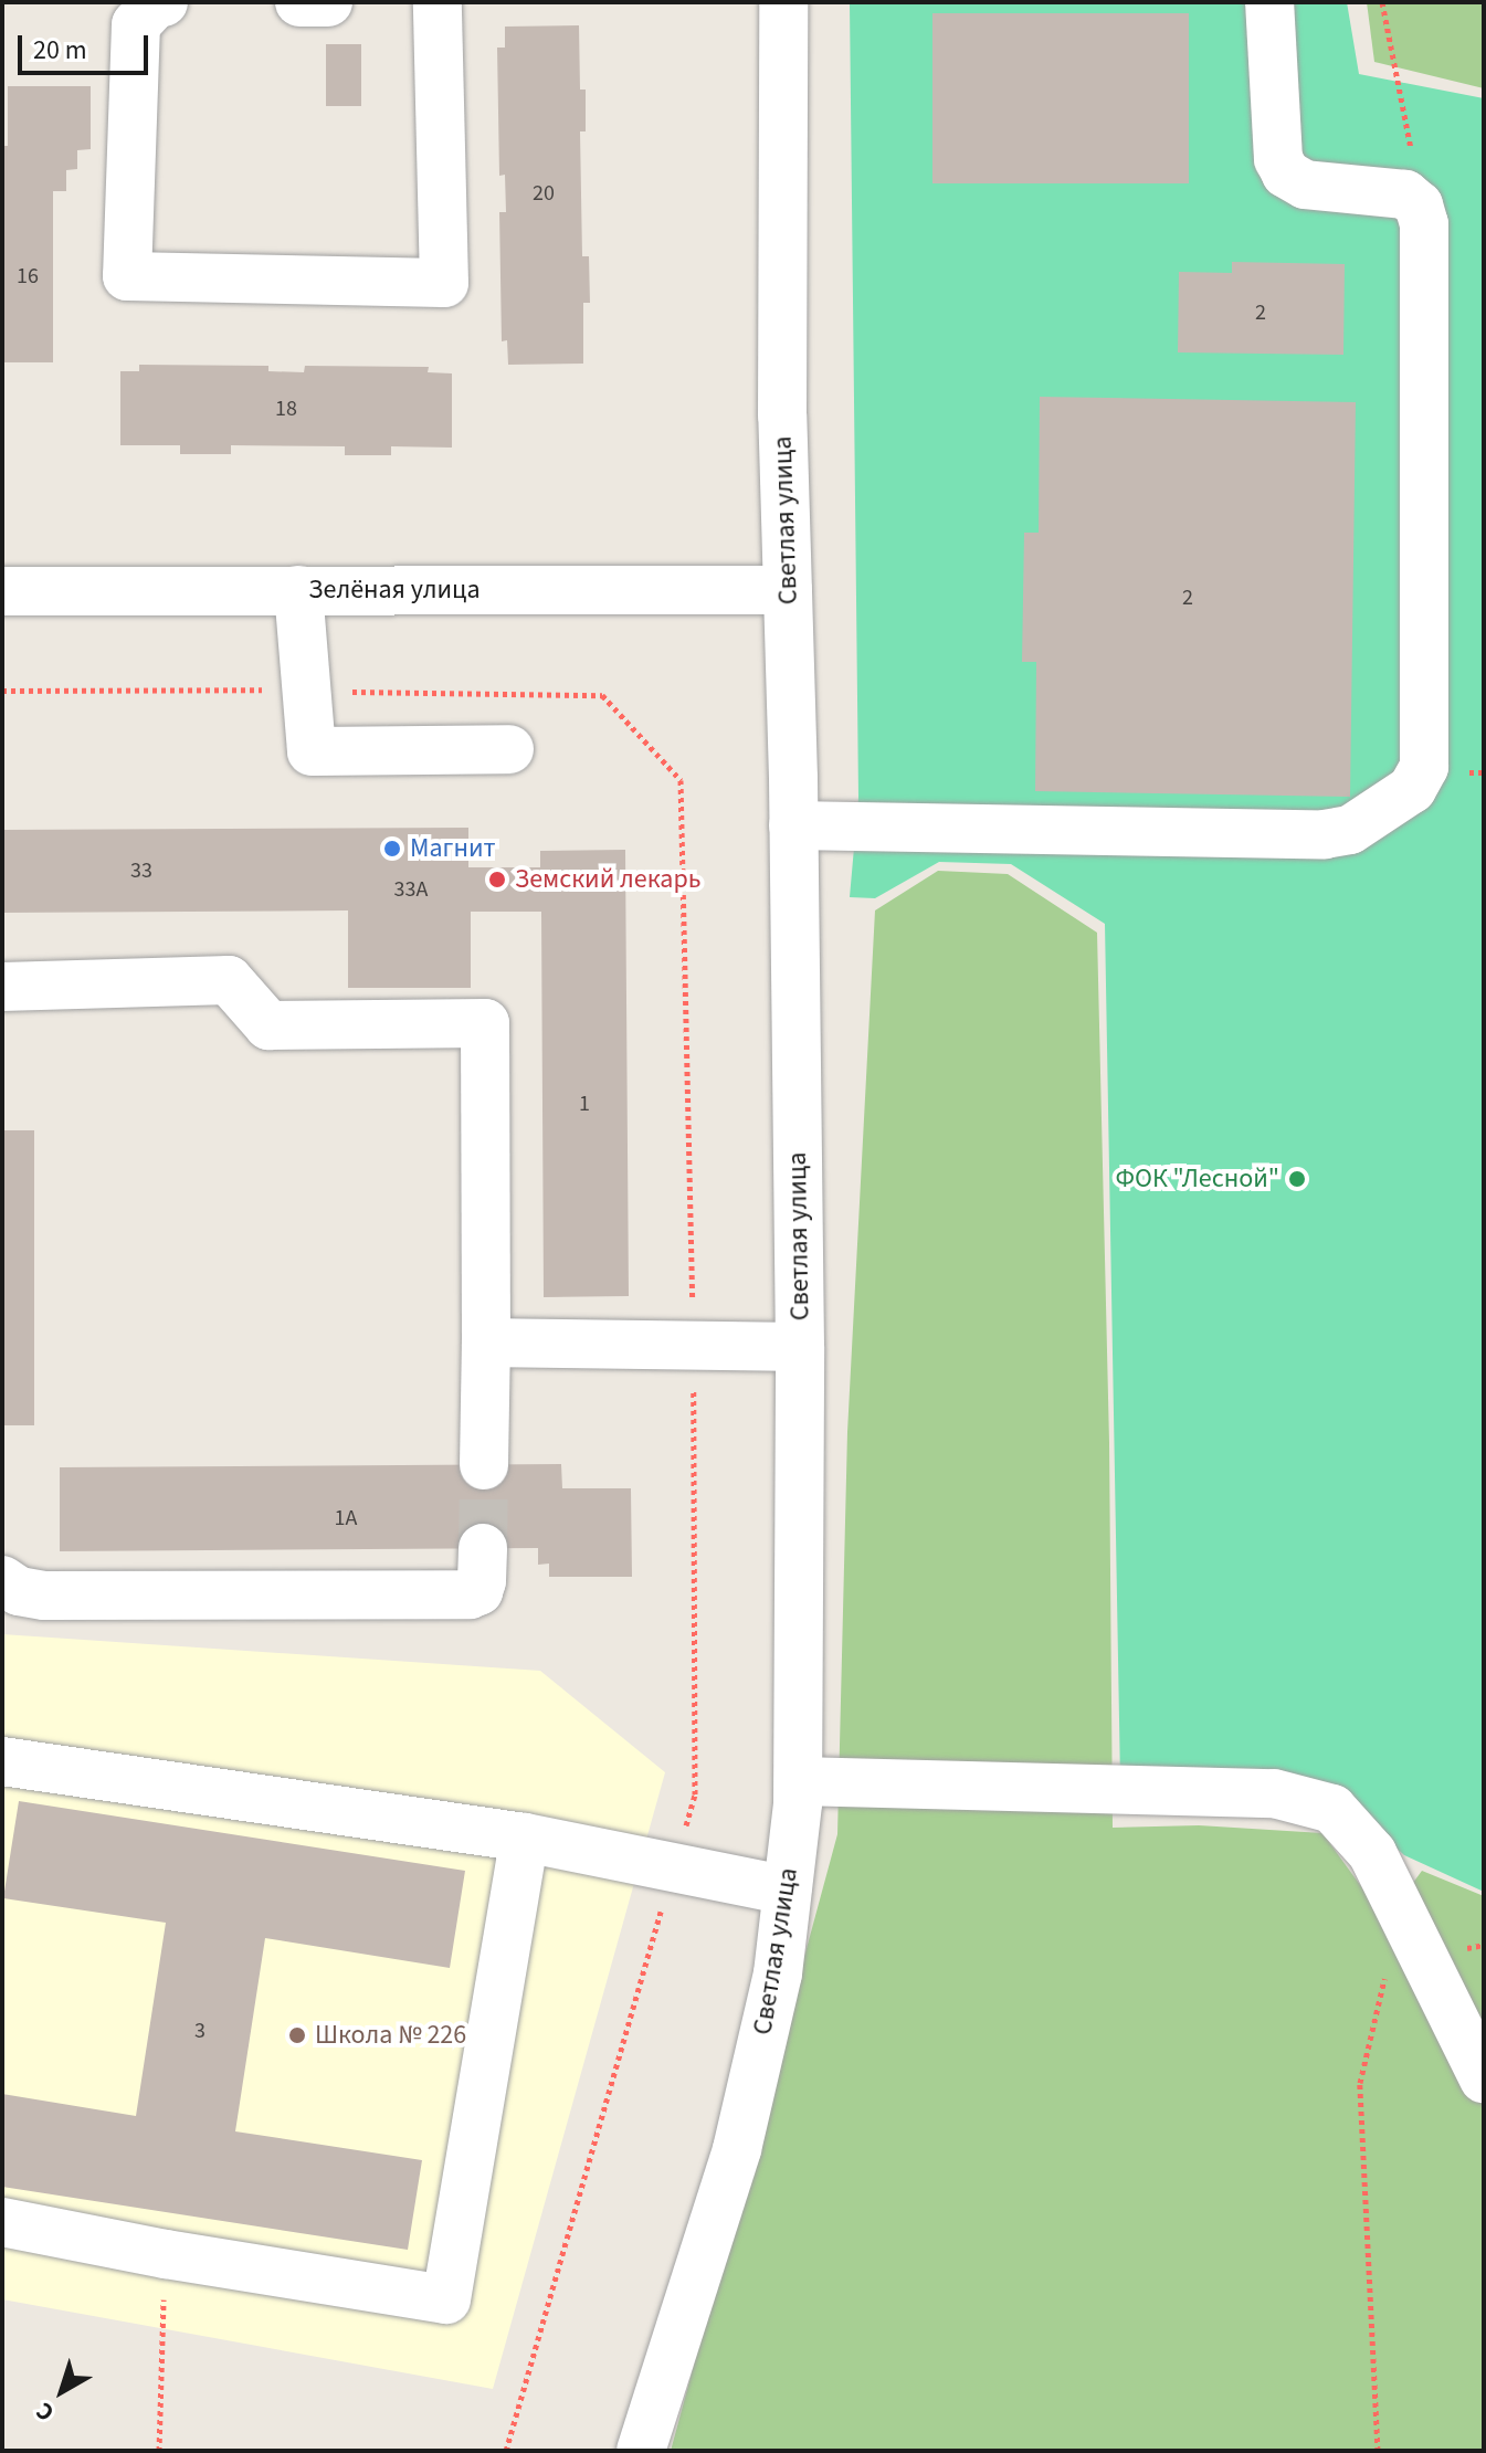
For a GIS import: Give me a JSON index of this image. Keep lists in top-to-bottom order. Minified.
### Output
{"streets":{"street":["Светлая улица","Зелёная улица"]},"crossings":[["Светлая улица","Зелёная улица"]],"places":["Магнит","Земский лекарь","ФОК \"Лесной\"","Школа № 226"],"house_numbers":["20","16","2","18","2","33","33А","1","1А","3"],"scale_bar":"20 m","north":"bottom left"}
